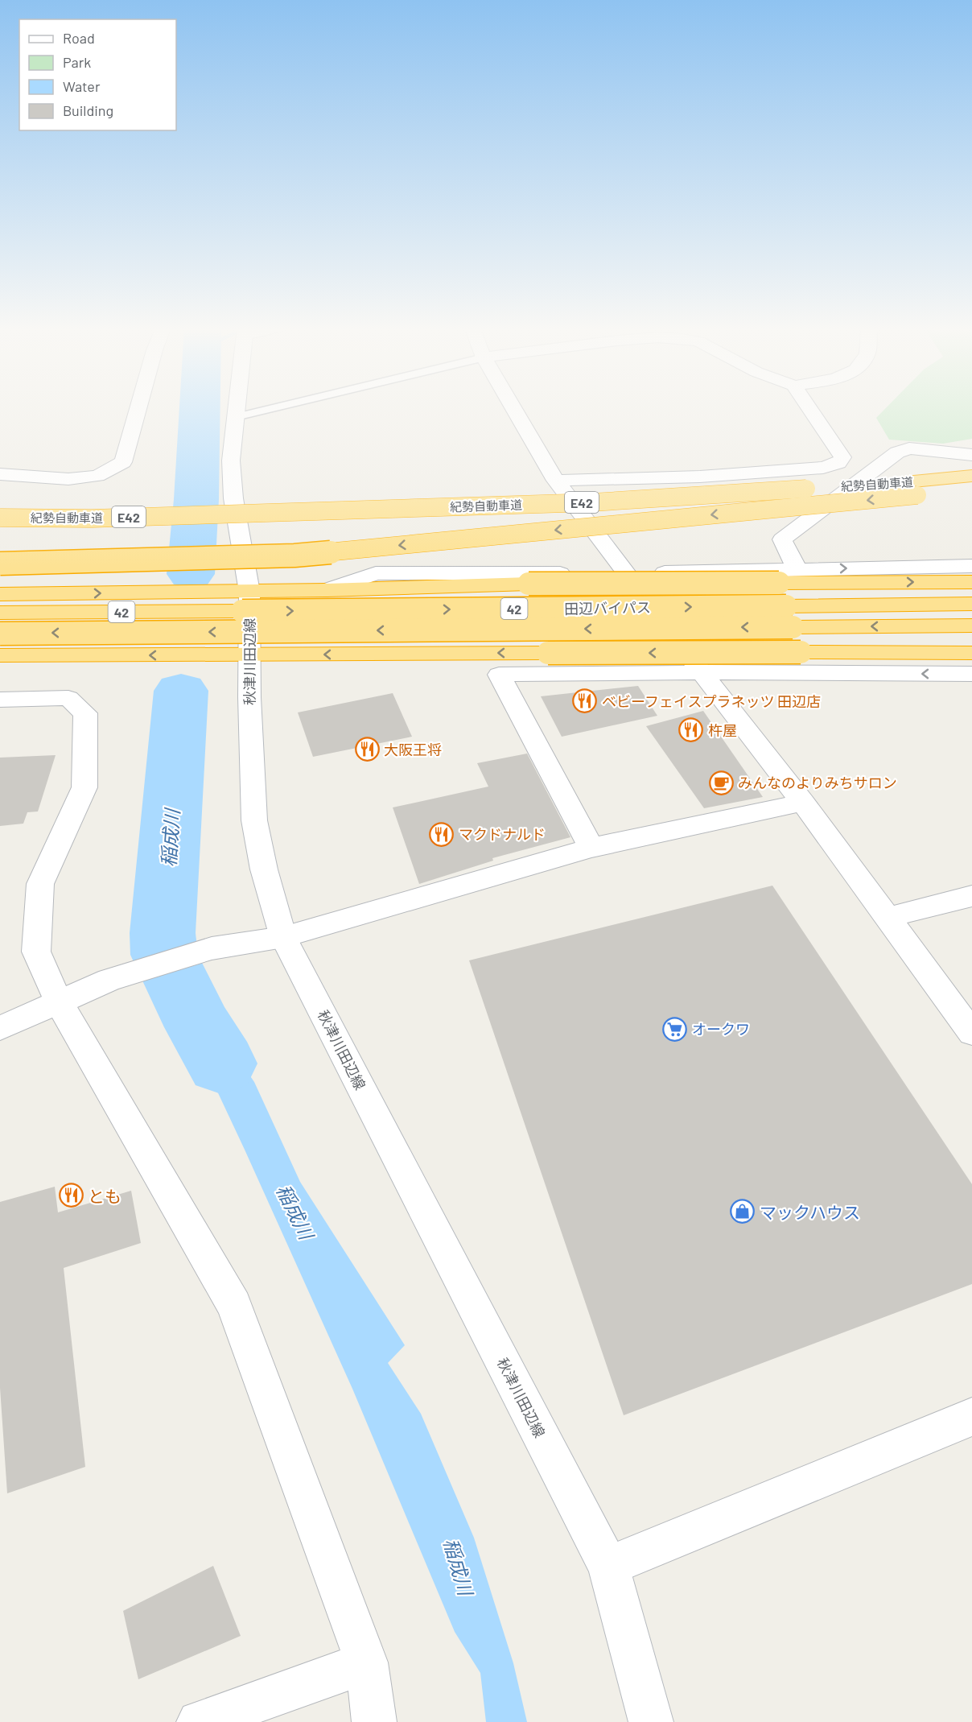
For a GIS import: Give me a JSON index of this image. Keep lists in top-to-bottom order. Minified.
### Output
{"streets":{"highway":["紀勢自動車道","E42","田辺バイパス","42"],"street":["秋津川田辺線"]},"crossings":[["田辺バイパス","42"],["田辺バイパス","秋津川田辺線"],["42","秋津川田辺線"]],"water":["稲成川"],"places":{"restaurant":["ベビーフェイスプラネッツ 田辺店","杵屋","大阪王将","マクドナルド","とも"],"cafe":["みんなのよりみちサロン"],"supermarket":["オークワ"],"shop":["マックハウス"]},"legend":["Road","Park","Water","Building"]}
